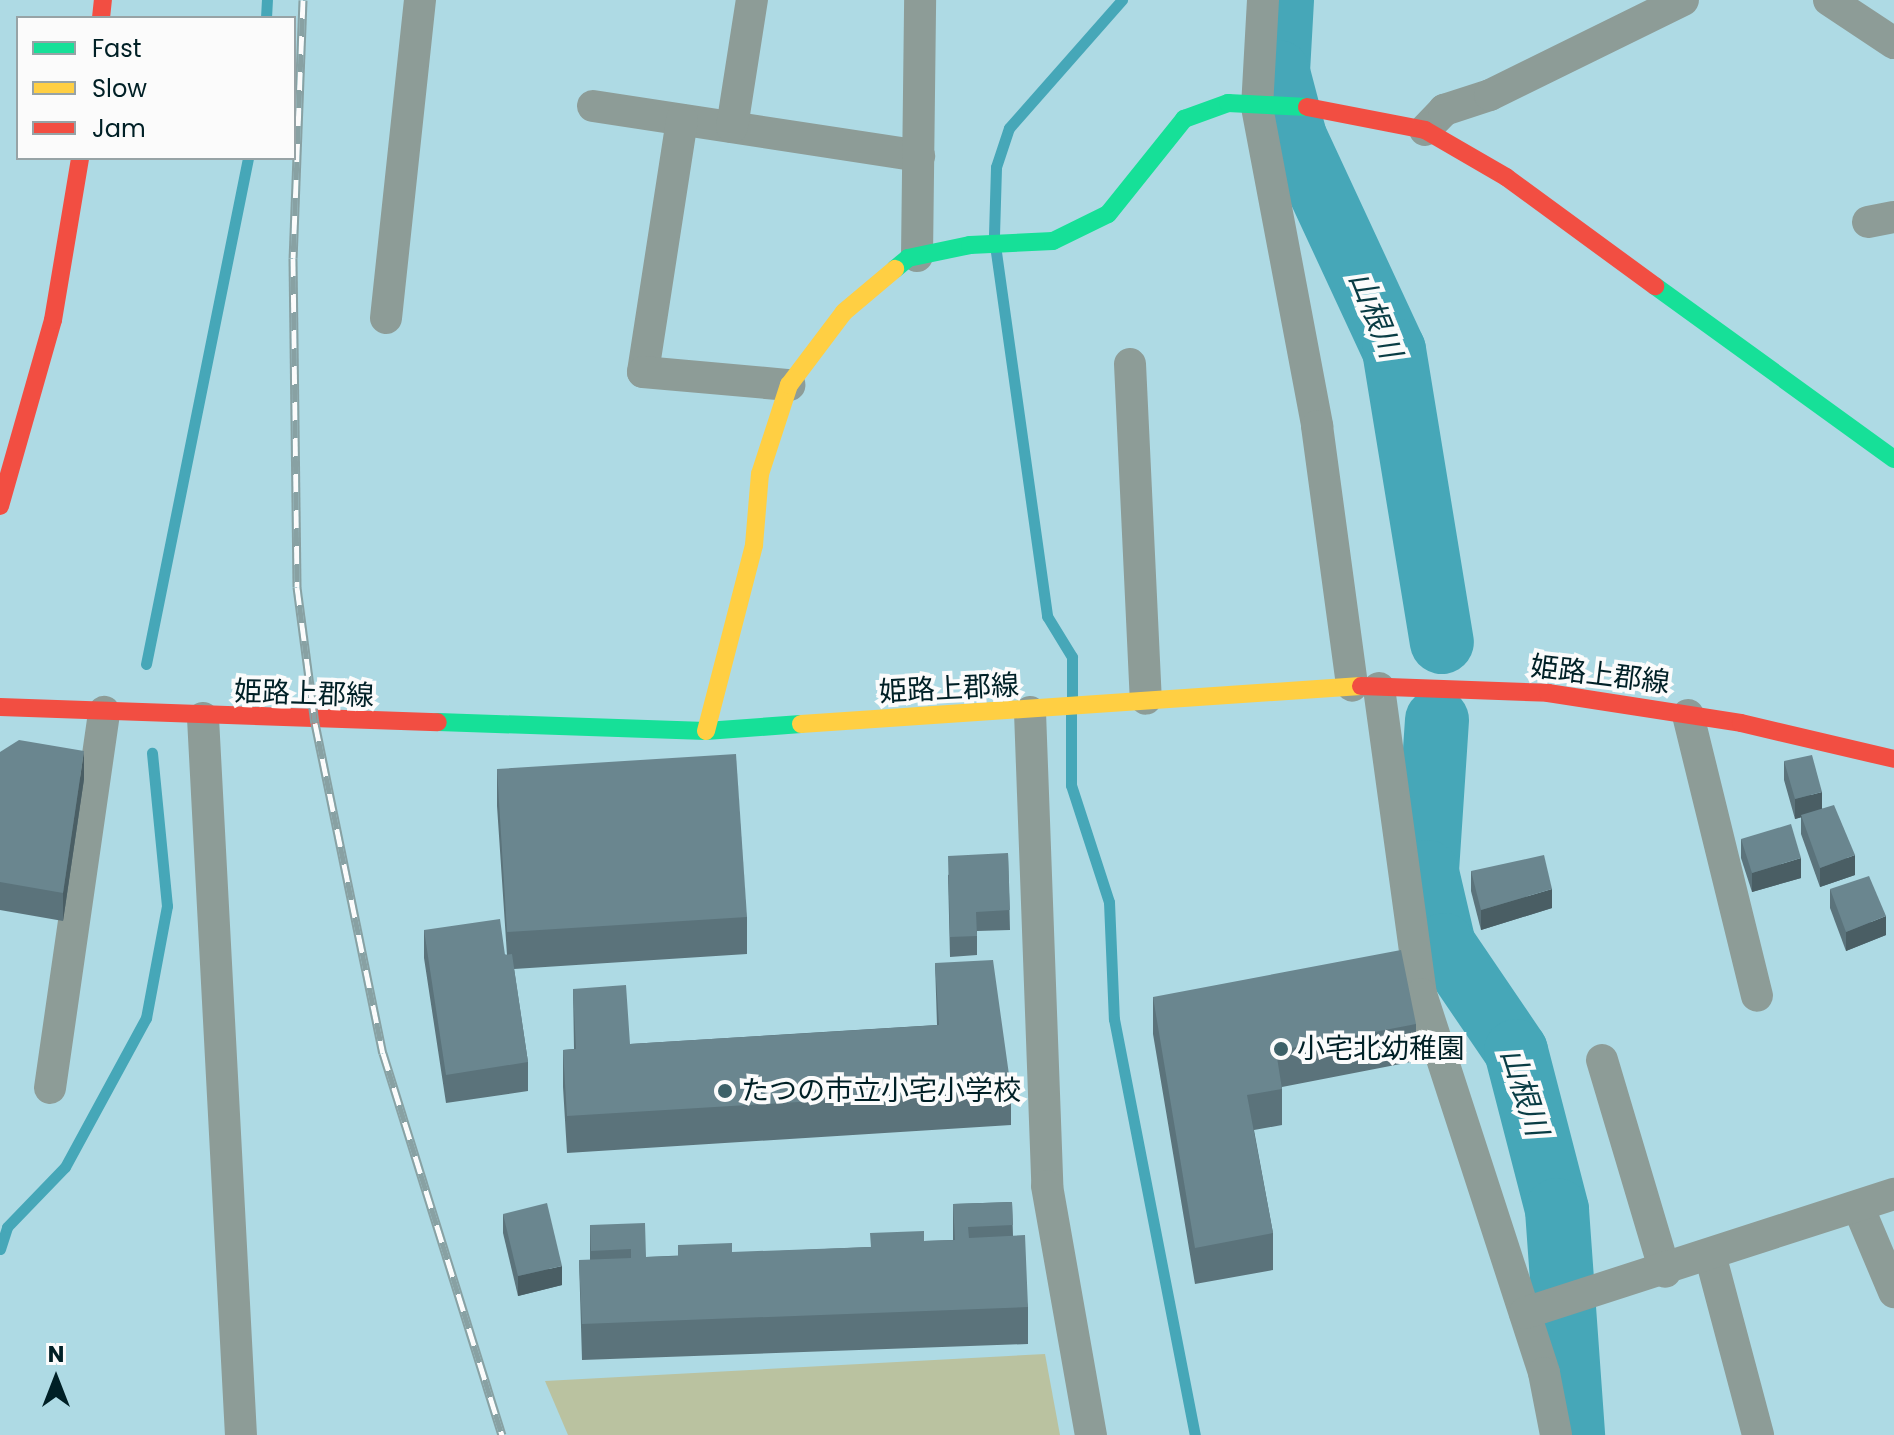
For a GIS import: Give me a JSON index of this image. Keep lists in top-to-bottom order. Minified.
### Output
{"streets":{"main road":["姫路上郡線"]},"water":["山根川"],"places":["小宅北幼稚園","たつの市立小宅小学校"],"legend":["Fast","Slow","Jam"],"north":"top"}
